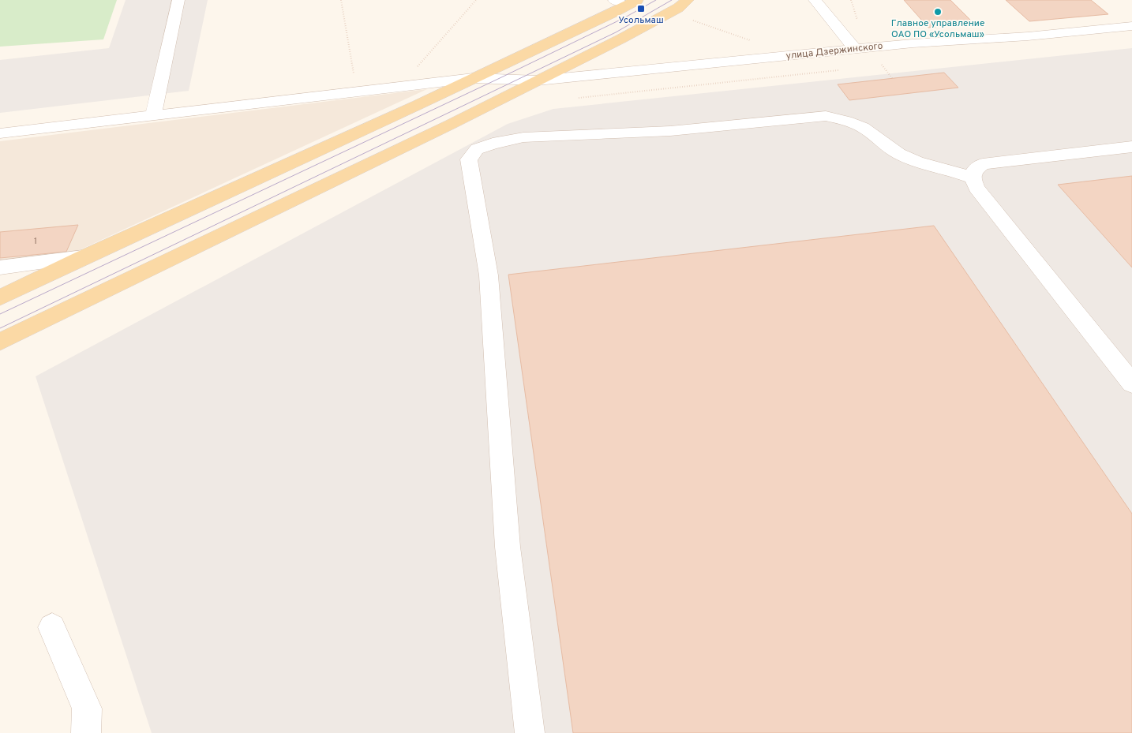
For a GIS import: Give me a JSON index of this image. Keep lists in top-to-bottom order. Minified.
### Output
{"streets":{"street":["улица Дзержинского"]},"places":{"transit":["Усольмаш"],"other":["Главное управление ОАО ПО «Усольмаш»"]},"house_numbers":["1"]}
